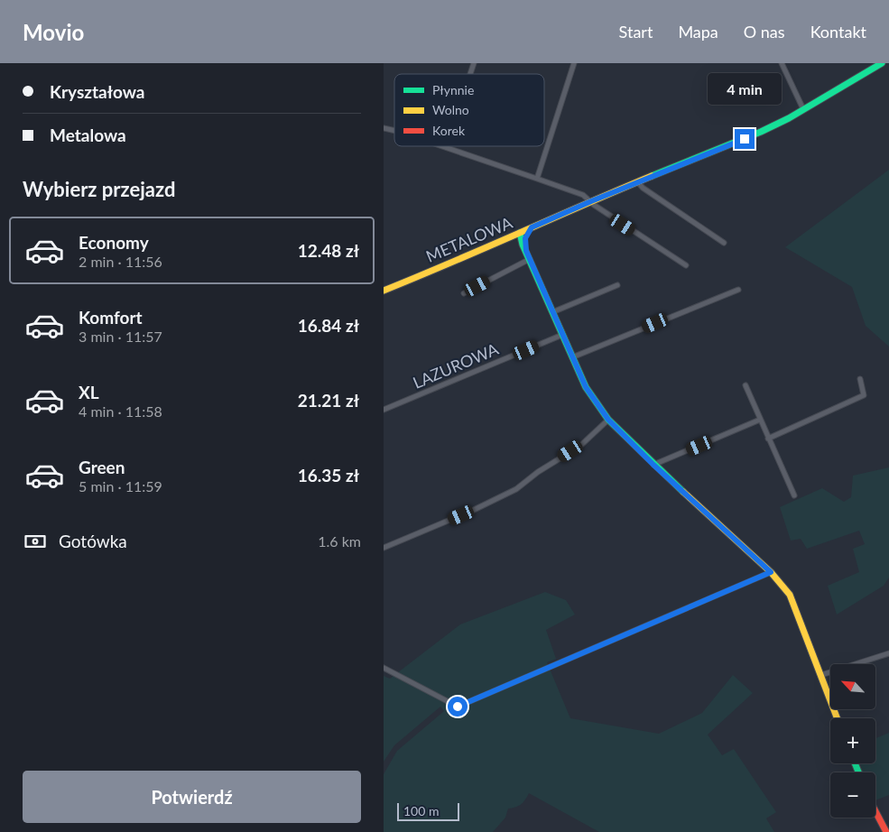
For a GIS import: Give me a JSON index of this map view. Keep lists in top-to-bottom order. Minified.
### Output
{"streets":{"street":["METALOWA","LAZUROWA"]},"legend":["Płynnie","Wolno","Korek"],"scale_bar":"100 m","north":"top left","page":{"header":"Movio","nav":["Start","Mapa","O nas","Kontakt"],"banner":["Kryształowa","Metalowa"],"bubble":"4 min","heading":"Wybierz przejazd","list":[{"name":"Economy","note":"2 min · 11:56","value":"12.48 zł"},{"name":"Komfort","note":"3 min · 11:57","value":"16.84 zł"},{"name":"XL","note":"4 min · 11:58","value":"21.21 zł"},{"name":"Green","note":"5 min · 11:59","value":"16.35 zł"}],"pay":["Gotówka","1.6 km"],"map_buttons":["+","−"],"buttons":"Potwierdź","scale":"100 m"}}
